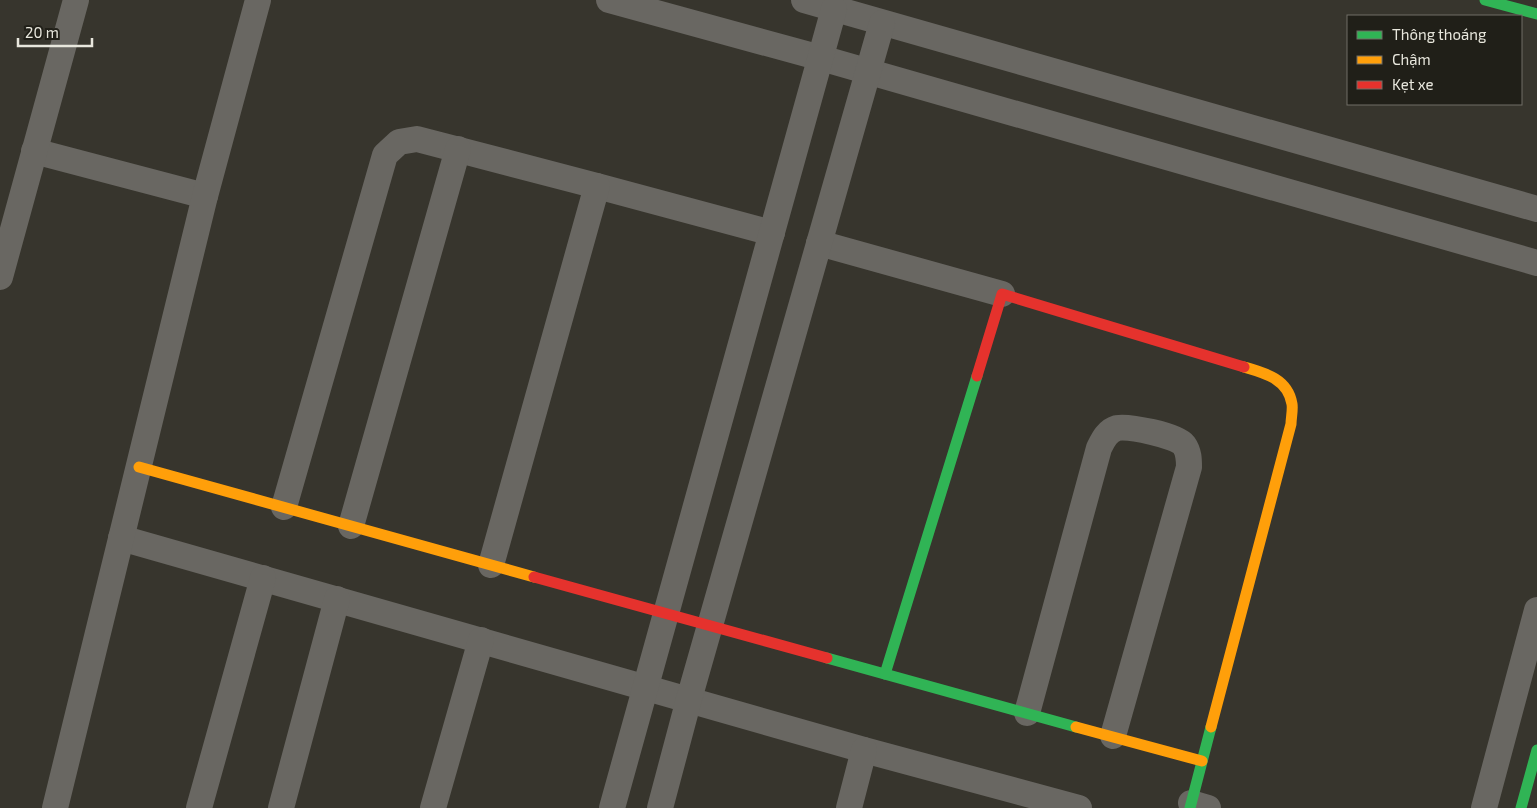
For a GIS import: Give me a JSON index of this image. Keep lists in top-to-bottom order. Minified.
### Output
{"legend":["Thông thoáng","Chậm","Kẹt xe"],"scale_bar":"20 m"}
